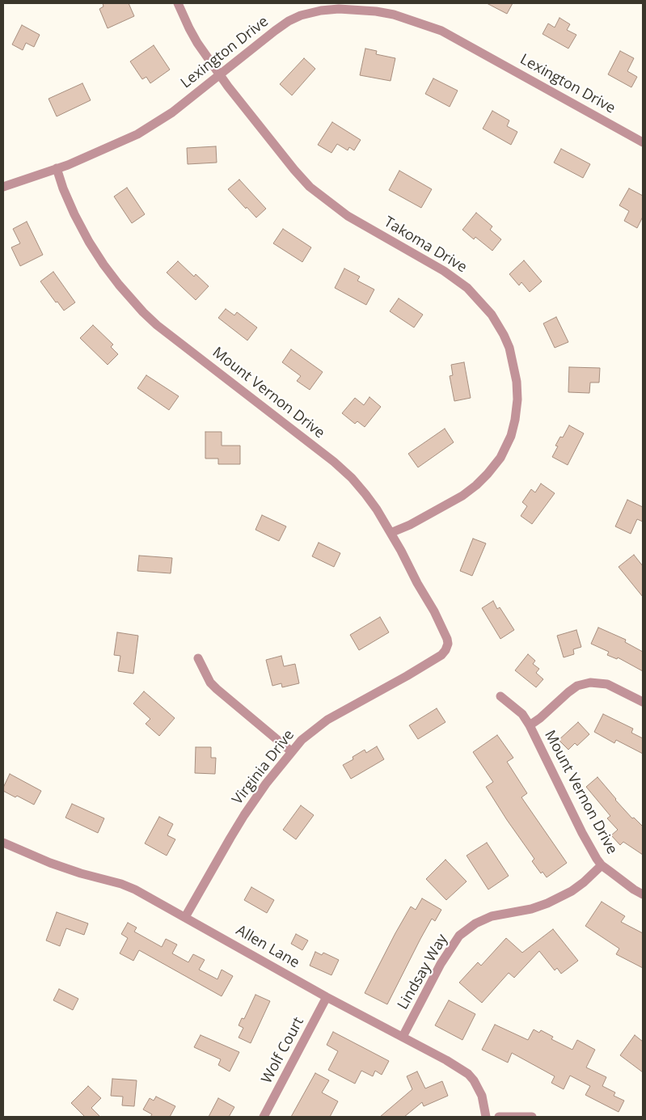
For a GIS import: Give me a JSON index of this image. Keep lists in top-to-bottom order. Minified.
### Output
{"streets":{"street":["Lexington Drive","Takoma Drive","Mount Vernon Drive","Virginia Drive","Allen Lane","Lindsay Way","Wolf Court"]},"crossings":[["Lexington Drive","Takoma Drive"],["Lexington Drive","Mount Vernon Drive"],["Takoma Drive","Mount Vernon Drive"],["Mount Vernon Drive","Virginia Drive"],["Mount Vernon Drive","Lindsay Way"],["Virginia Drive","Allen Lane"],["Allen Lane","Lindsay Way"],["Allen Lane","Wolf Court"]]}
